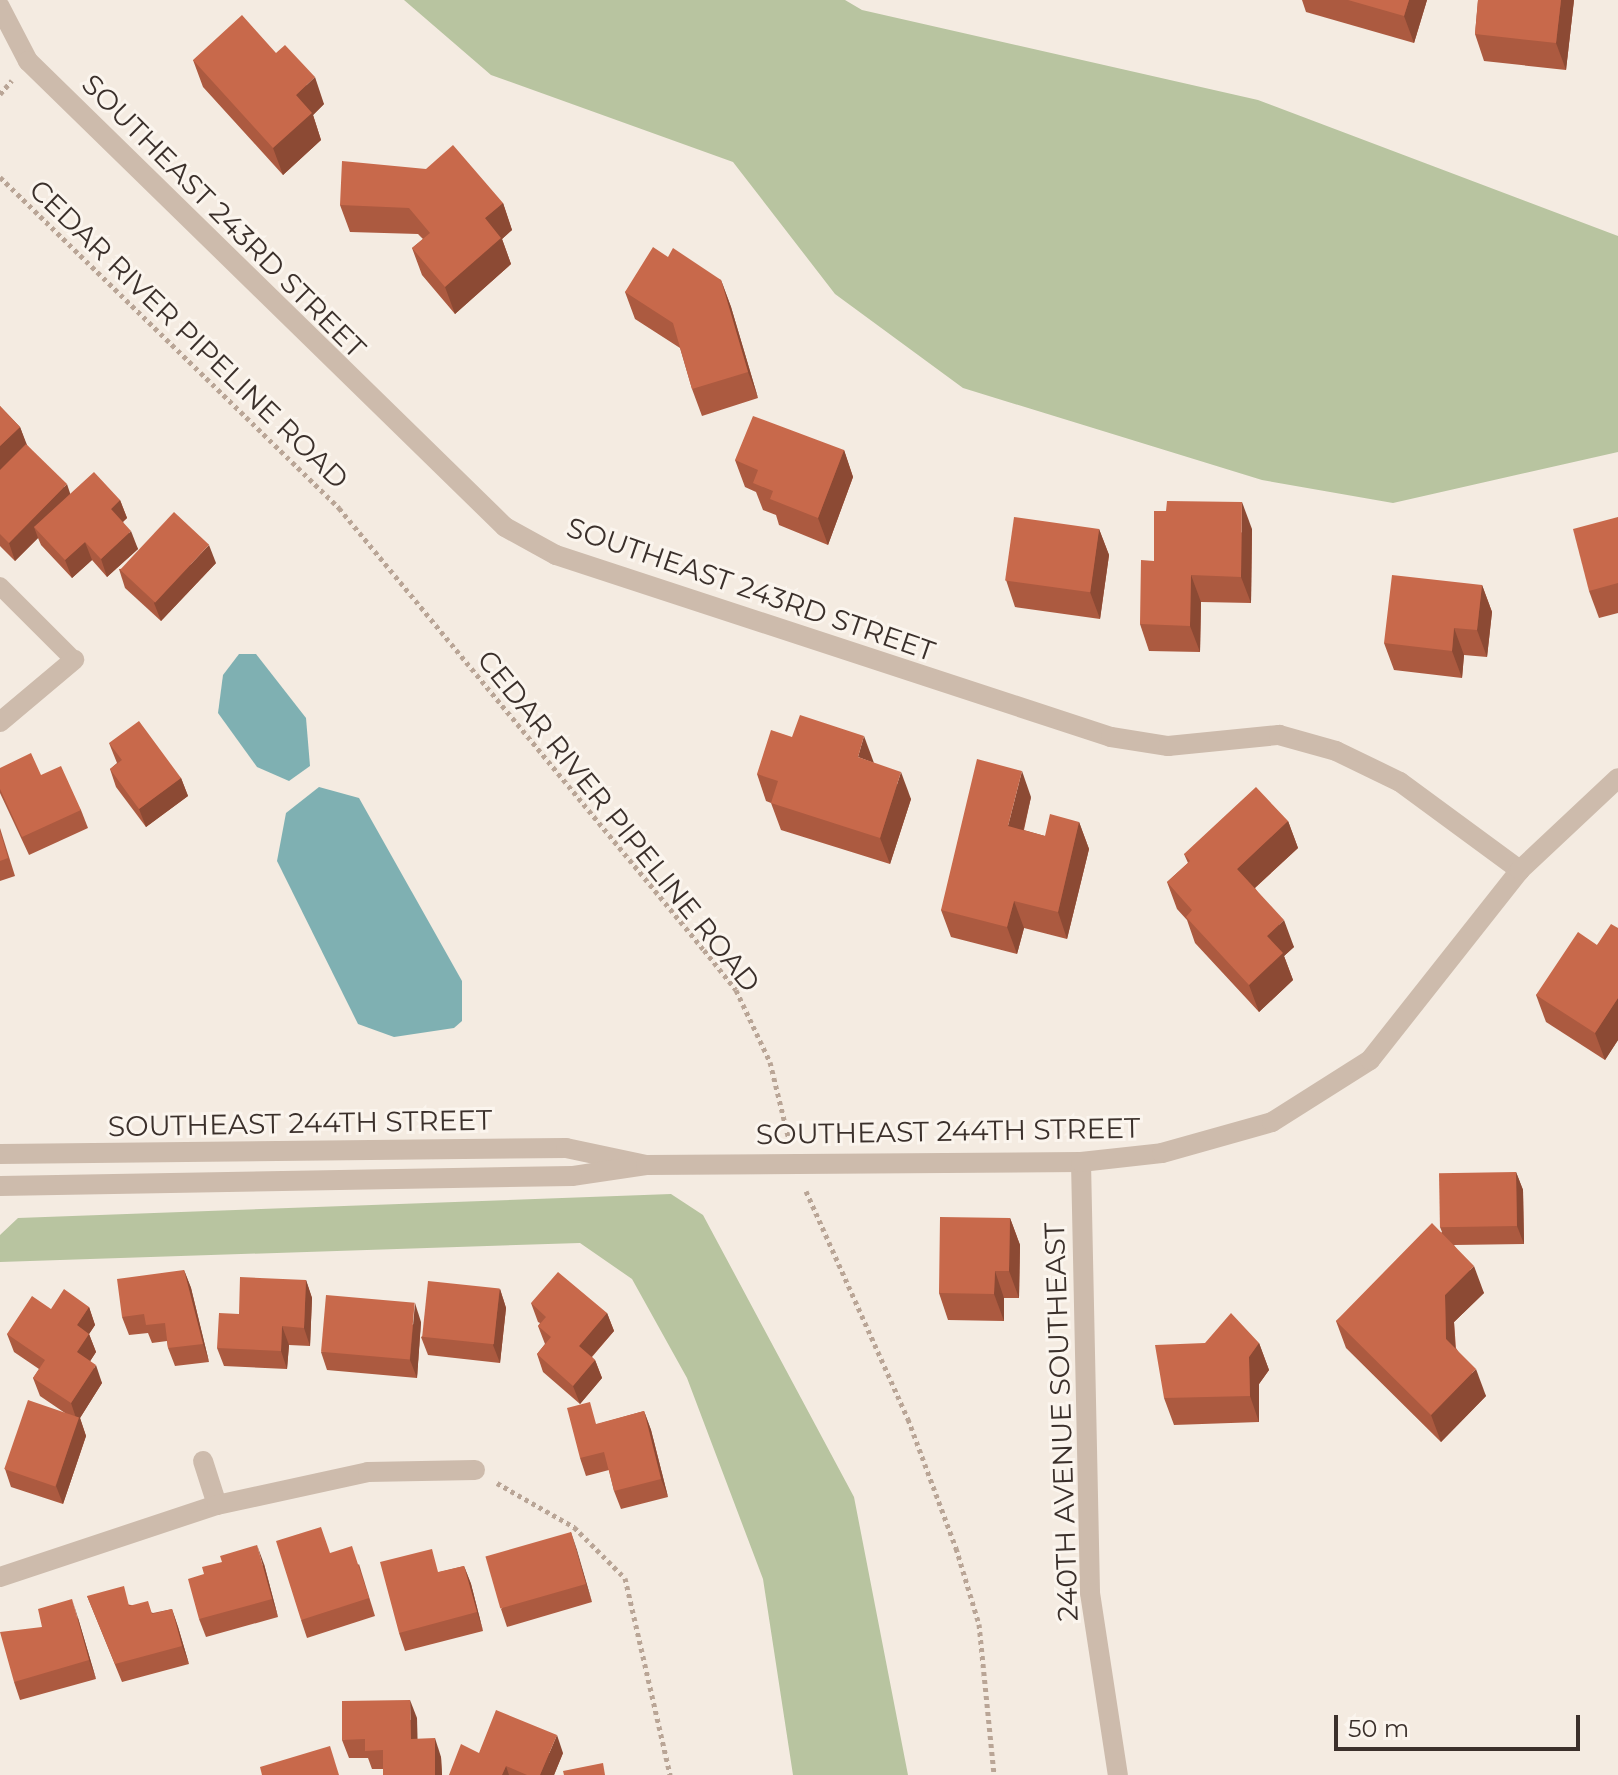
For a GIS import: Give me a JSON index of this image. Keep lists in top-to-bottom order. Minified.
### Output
{"streets":{"street":["SOUTHEAST 243RD STREET","SOUTHEAST 244TH STREET","240TH AVENUE SOUTHEAST"],"path":["CEDAR RIVER PIPELINE ROAD"]},"crossings":[["SOUTHEAST 243RD STREET","SOUTHEAST 244TH STREET"],["CEDAR RIVER PIPELINE ROAD","SOUTHEAST 244TH STREET"],["SOUTHEAST 244TH STREET","240TH AVENUE SOUTHEAST"]],"scale_bar":"50 m"}
